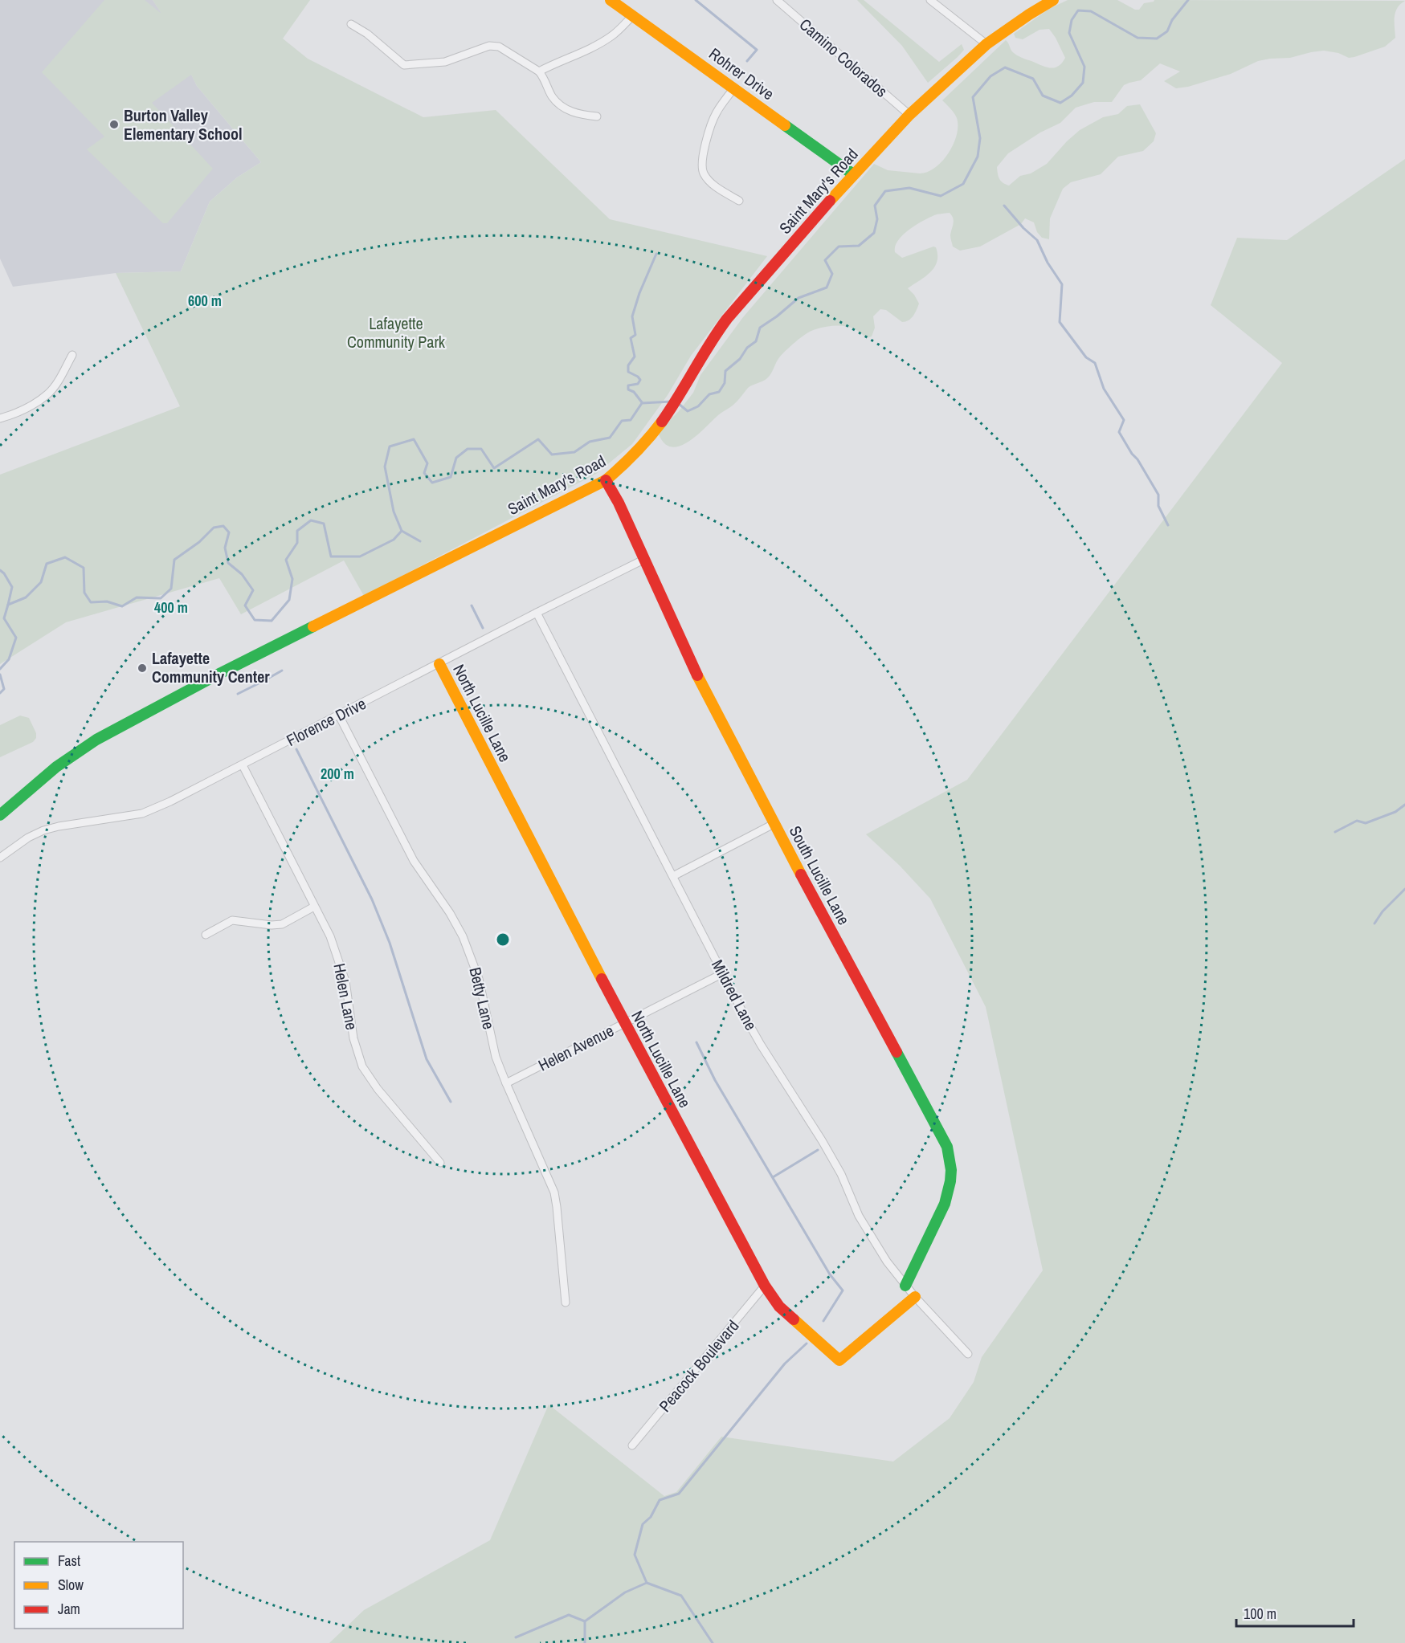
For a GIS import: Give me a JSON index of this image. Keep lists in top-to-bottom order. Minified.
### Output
{"streets":{"street":["Camino Colorados","Rohrer Drive","Saint Mary's Road","North Lucille Lane","Florence Drive","South Lucille Lane","Mildred Lane","Helen Lane","Betty Lane","Helen Avenue","Peacock Boulevard"]},"crossings":[["Camino Colorados","Saint Mary's Road"],["Rohrer Drive","Saint Mary's Road"],["Saint Mary's Road","South Lucille Lane"],["North Lucille Lane","Florence Drive"],["North Lucille Lane","Mildred Lane"],["North Lucille Lane","Helen Avenue"],["North Lucille Lane","Peacock Boulevard"],["Florence Drive","South Lucille Lane"],["Florence Drive","Mildred Lane"],["Florence Drive","Helen Lane"],["Florence Drive","Betty Lane"],["South Lucille Lane","Mildred Lane"],["Mildred Lane","Helen Avenue"],["Betty Lane","Helen Avenue"]],"parks":["Lafayette Community Park"],"places":["Burton Valley Elementary School","Lafayette Community Center"],"legend":["Fast","Slow","Jam"],"scale_bar":"100 m","rings":["600 m","400 m","200 m"]}
